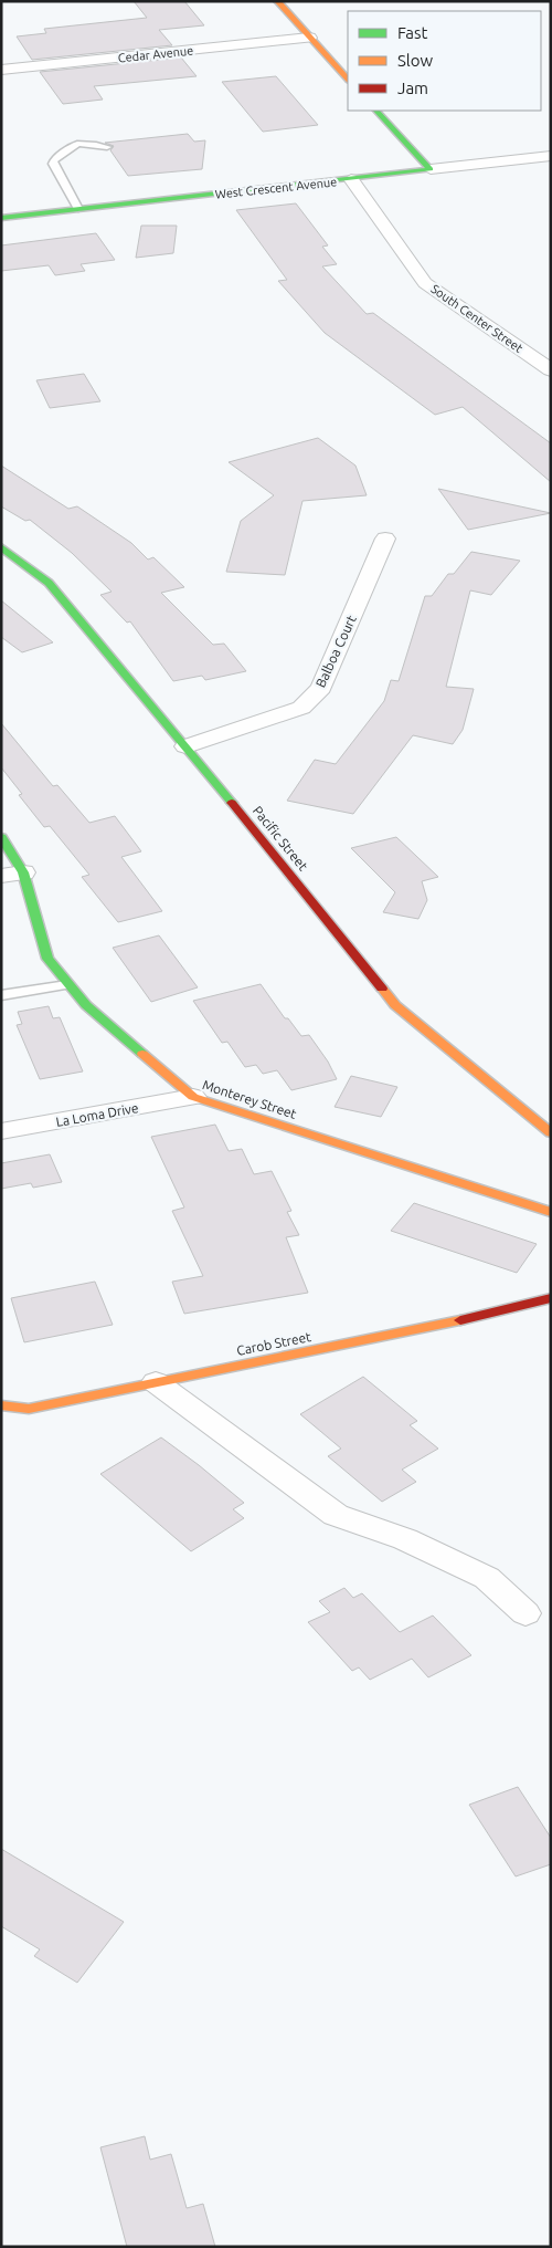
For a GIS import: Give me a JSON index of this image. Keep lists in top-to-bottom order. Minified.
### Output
{"streets":{"street":["Cedar Avenue","West Crescent Avenue","South Center Street","Balboa Court","Pacific Street","Monterey Street","La Loma Drive","Carob Street"]},"crossings":[["West Crescent Avenue","South Center Street"],["Balboa Court","Pacific Street"],["Monterey Street","La Loma Drive"]],"legend":["Fast","Slow","Jam"]}
